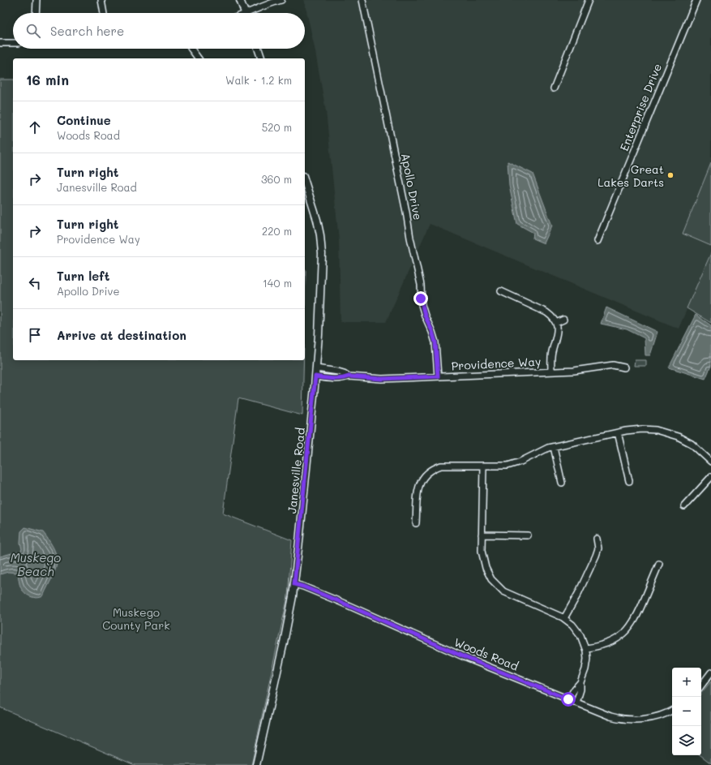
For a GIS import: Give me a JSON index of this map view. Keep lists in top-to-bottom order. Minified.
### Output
{"streets":{"main road":["Janesville Road"],"street":["Enterprise Drive","Apollo Drive","Providence Way","Woods Road"]},"crossings":[["Apollo Drive","Providence Way"],["Providence Way","Janesville Road"],["Janesville Road","Woods Road"]],"water":["Muskego Beach"],"parks":["Muskego County Park"],"places":["Great Lakes Darts"],"page":{"search":"Search here","heading":["16 min","Walk · 1.2 km"],"list":[["Continue","Woods Road","520 m"],["Turn right","Janesville Road","360 m"],["Turn right","Providence Way","220 m"],["Turn left","Apollo Drive","140 m"],"Arrive at destination"],"map_buttons":["+","−"]}}
